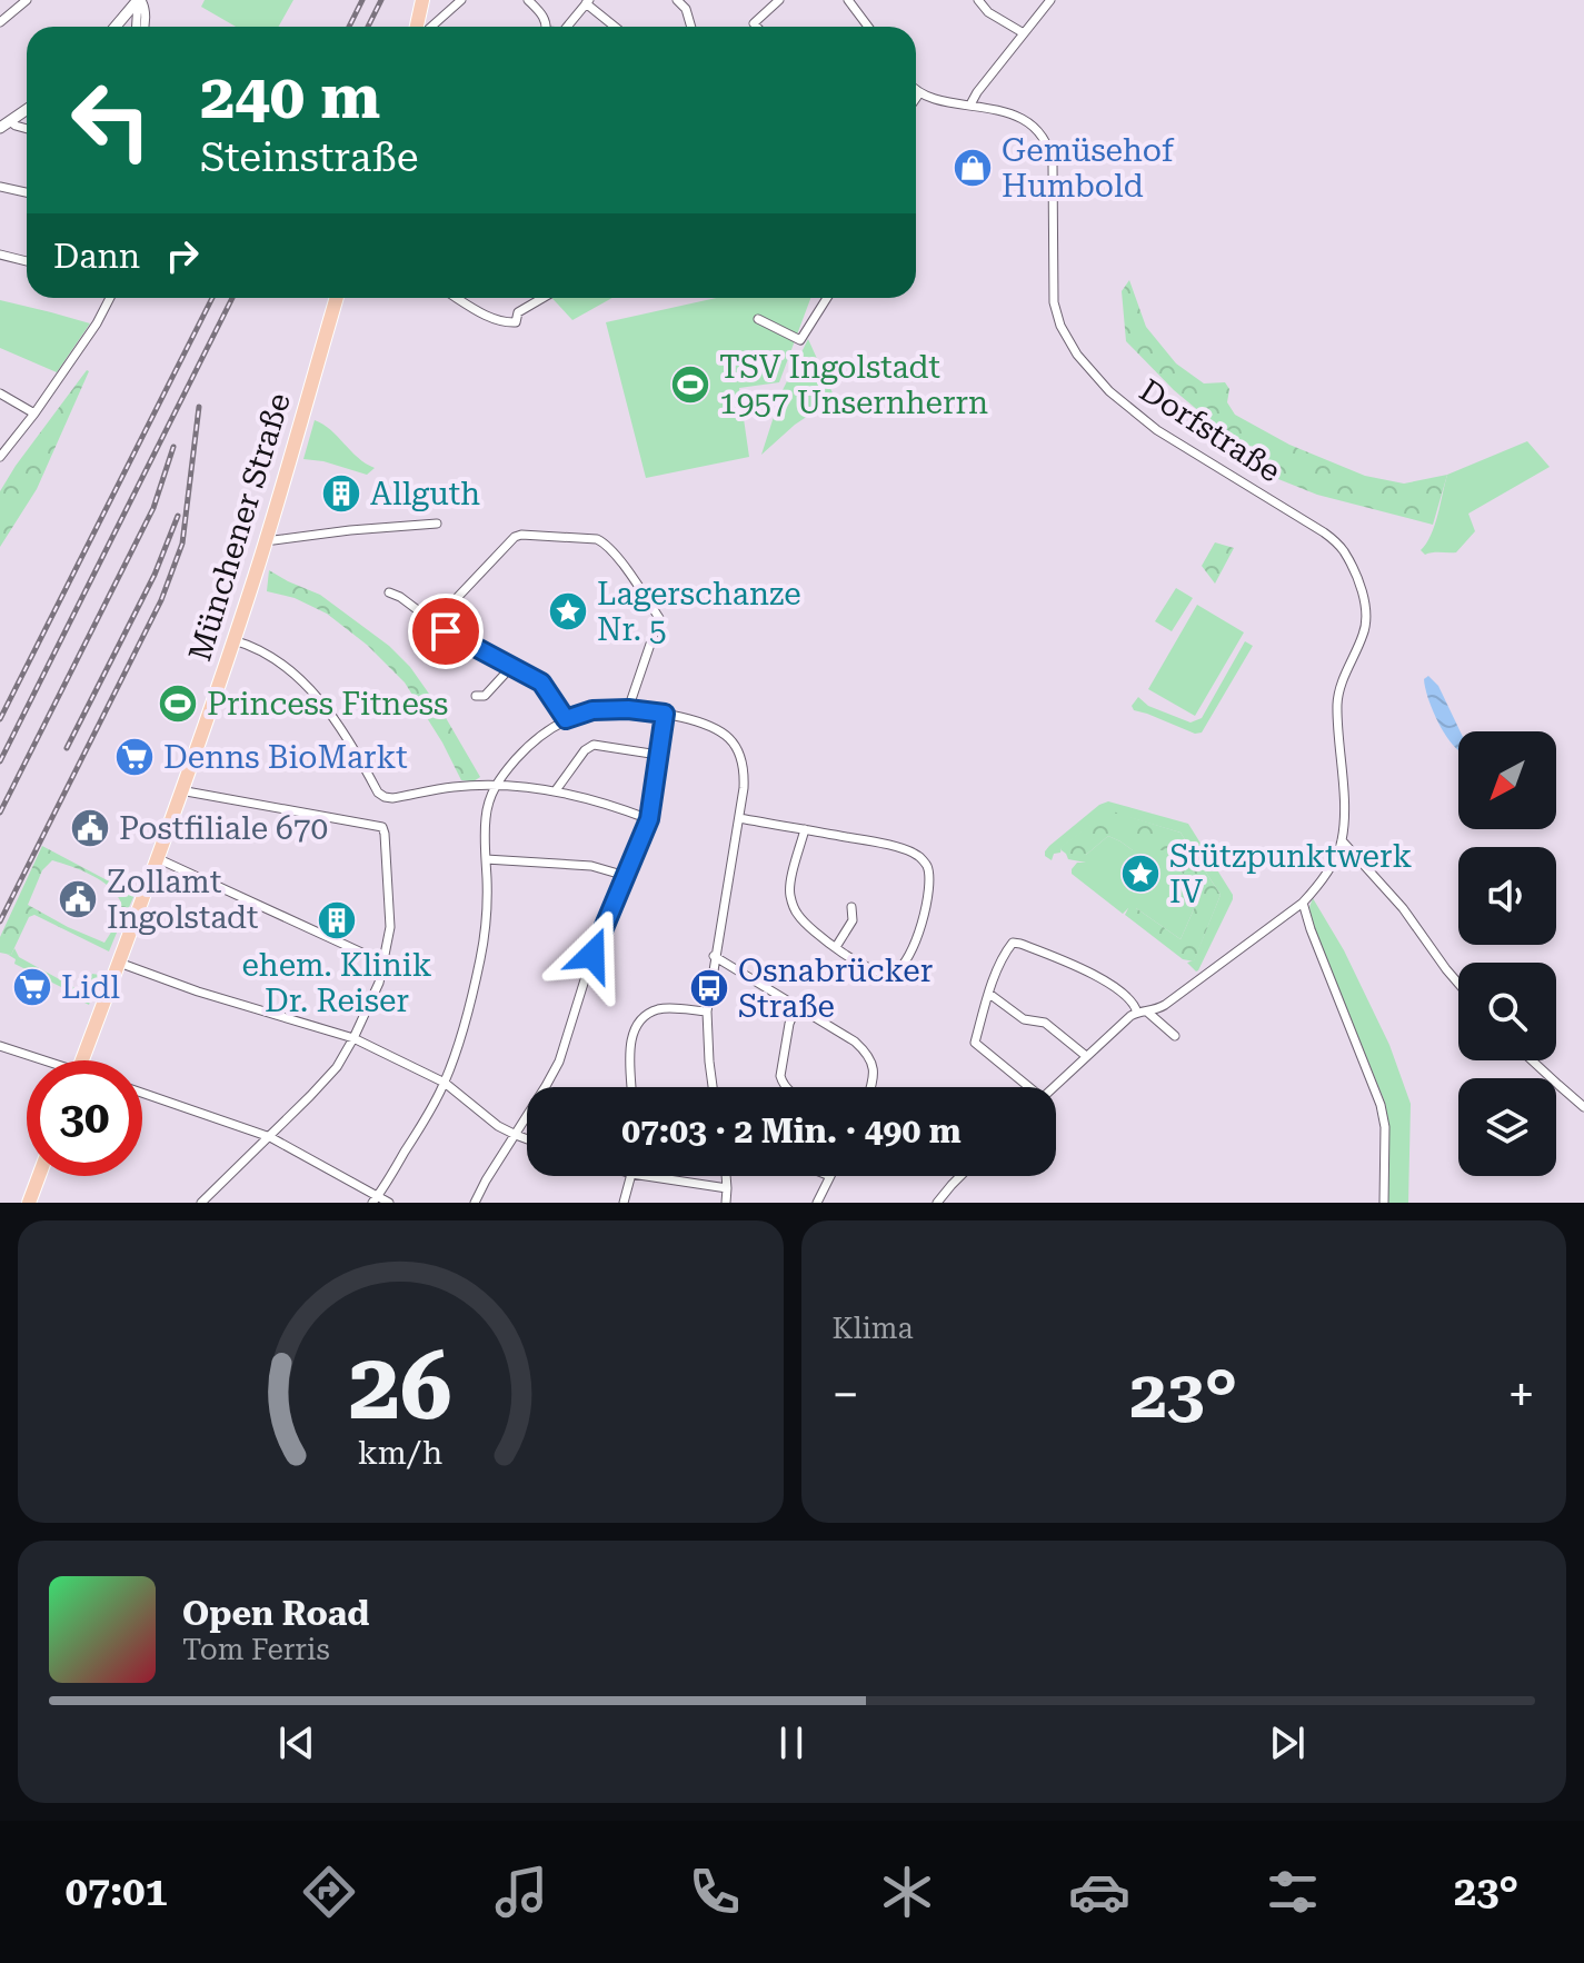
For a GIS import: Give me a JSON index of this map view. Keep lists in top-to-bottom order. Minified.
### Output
{"streets":{"main road":["Münchener Straße"],"street":["Dorfstraße"]},"places":{"shop":["Gemüsehof Humbold"],"sports":["TSV Ingolstadt 1957 Unsernherrn","Princess Fitness"],"building":["Allguth","ehem. Klinik Dr. Reiser"],"place":["Lagerschanze Nr. 5","Stützpunktwerk IV"],"supermarket":["Denns BioMarkt","Lidl"],"public building":["Postfiliale 670","Zollamt Ingolstadt"],"bus stop":["Osnabrücker Straße"]},"north":"bottom left","page":{"turn":["240 m","Steinstraße"],"then":"Dann","limit":"30","trip":"07:03 · 2 Min. · 490 m","tile":"Klima","heat":["−","23°","+"],"song":["Open Road","Tom Ferris"],"tabs":["07:01","23°"],"gauge":["26","km/h"]}}
